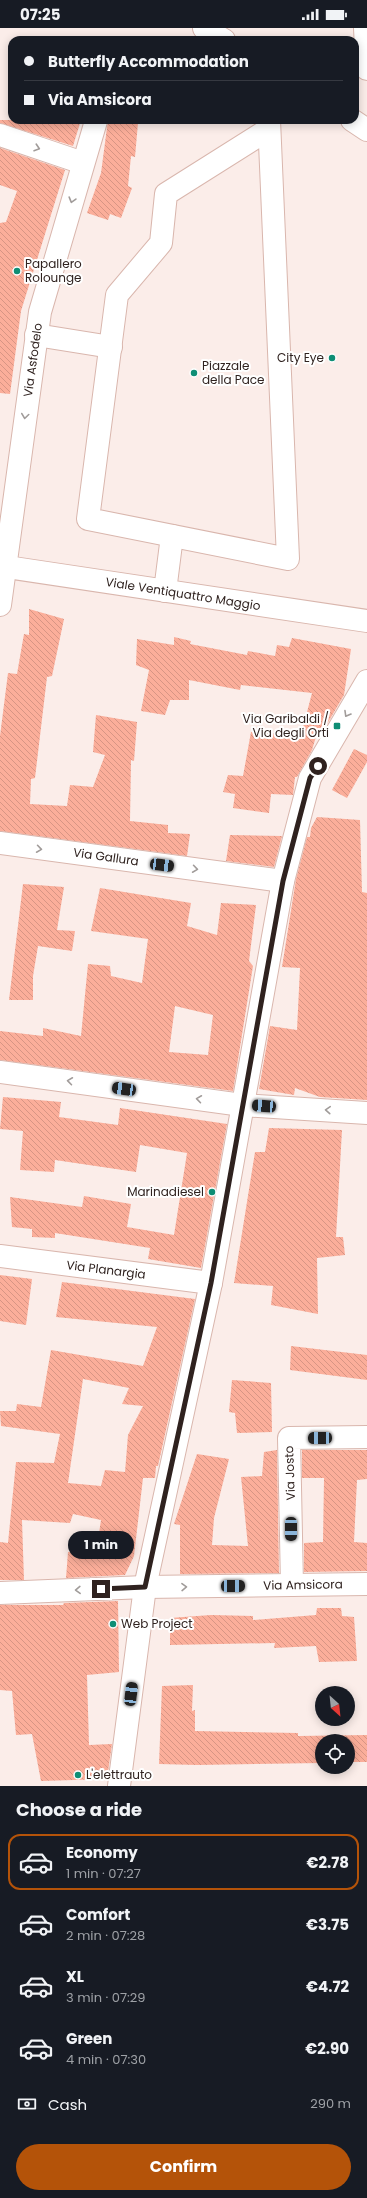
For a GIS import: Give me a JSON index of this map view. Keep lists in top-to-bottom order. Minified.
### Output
{"streets":{"street":["Via Asfodelo","Viale Ventiquattro Maggio","Via Gallura","Via Planargia","Via Josto","Via Amsicora"]},"crossings":[["Via Asfodelo","Viale Ventiquattro Maggio"],["Via Josto","Via Amsicora"]],"one_way":["Via Asfodelo","Via Gallura"],"places":{"other":["Papallero Rolounge","City Eye","Piazzale della Pace","Marinadiesel","Web Project","L'elettrauto"],"transit":["Via Garibaldi / Via degli Orti"]},"north":"bottom right","page":{"status":"07:25","banner":["Butterfly Accommodation","Via Amsicora"],"bubble":"1 min","heading":"Choose a ride","list":[{"name":"Economy","note":"1 min · 07:27","value":"€2.78"},{"name":"Comfort","note":"2 min · 07:28","value":"€3.75"},{"name":"XL","note":"3 min · 07:29","value":"€4.72"},{"name":"Green","note":"4 min · 07:30","value":"€2.90"}],"pay":["Cash","290 m"],"buttons":"Confirm"}}
